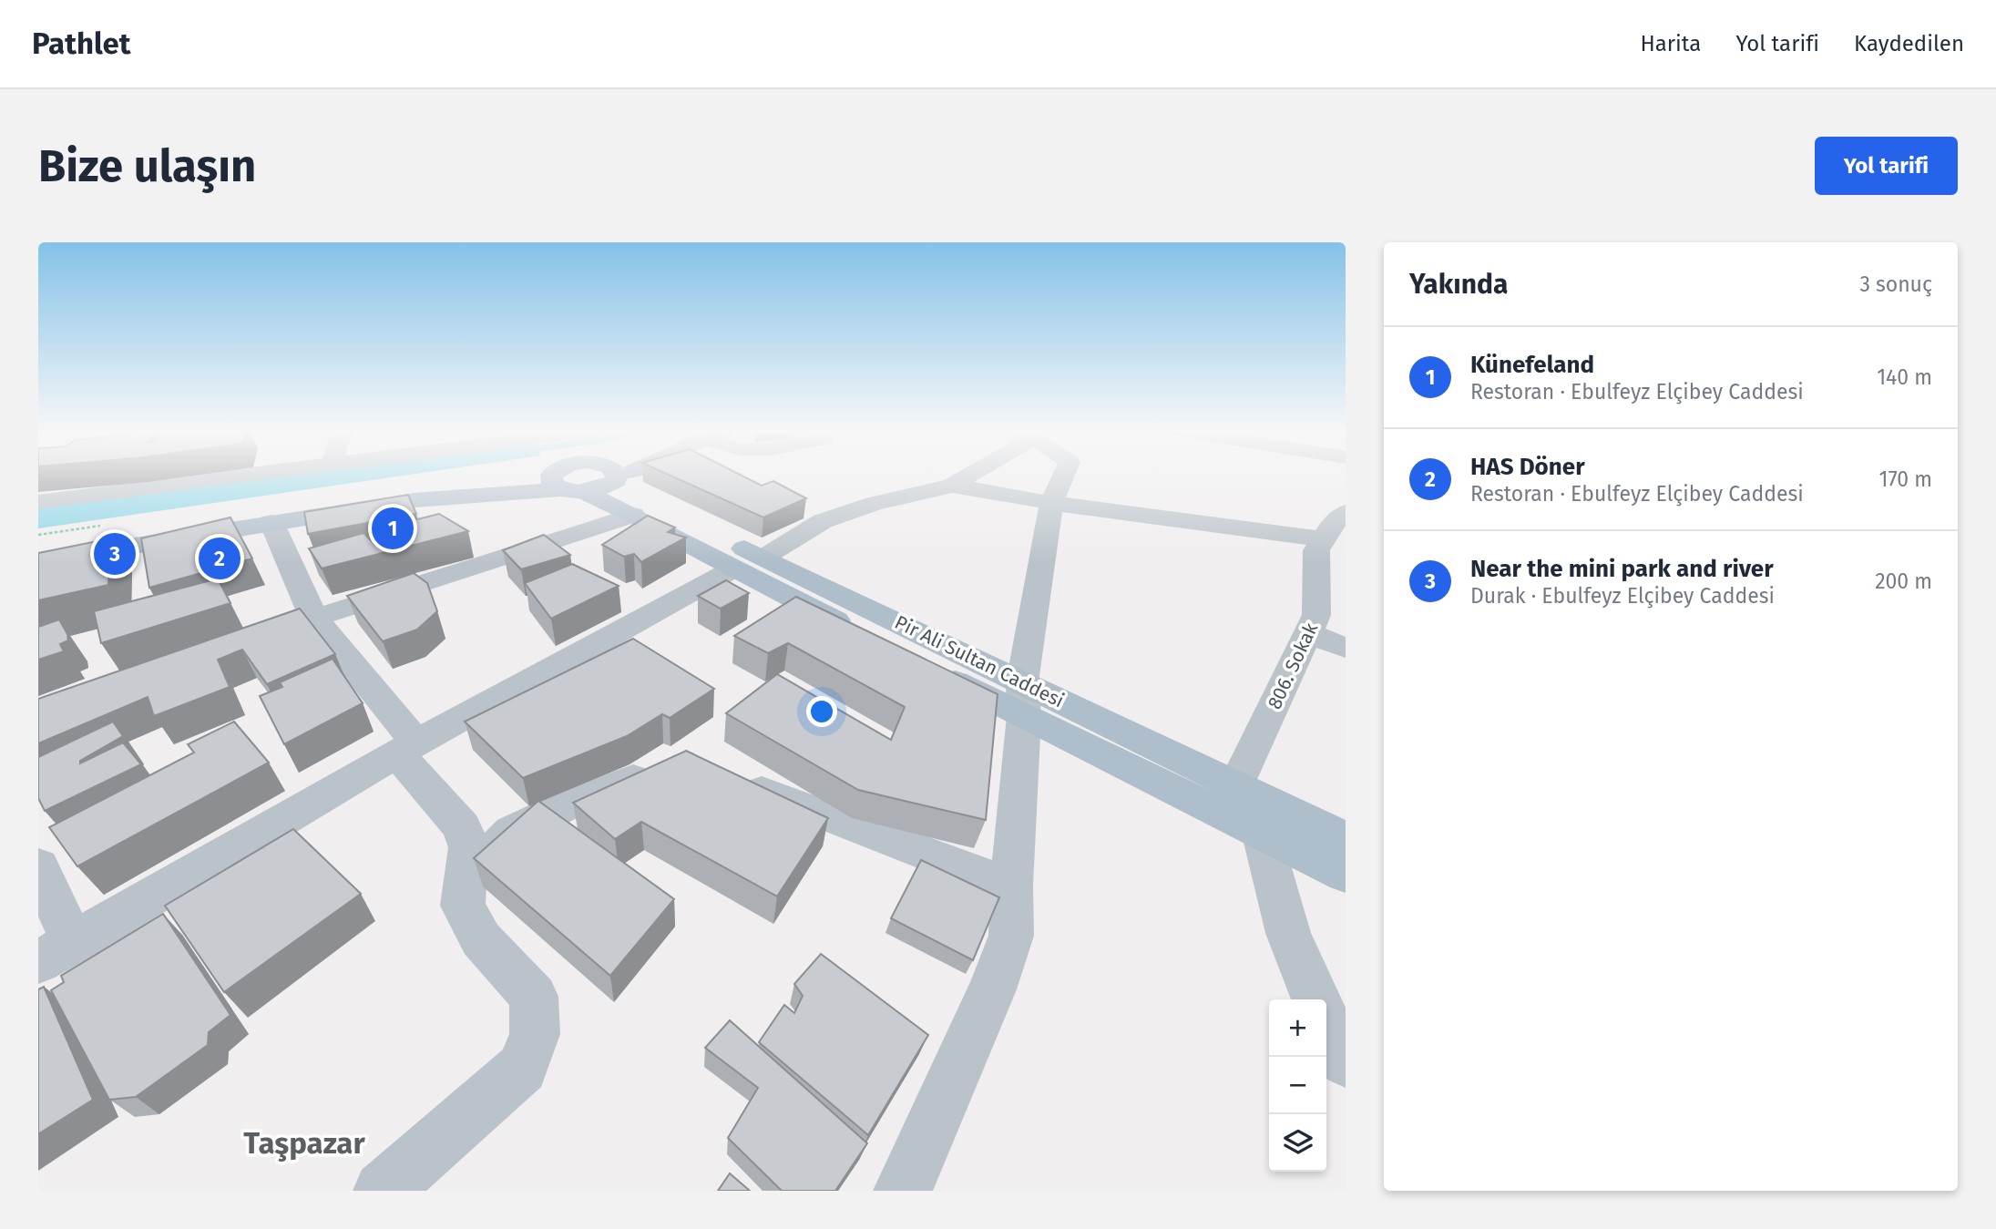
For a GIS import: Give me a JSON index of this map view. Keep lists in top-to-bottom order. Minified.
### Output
{"streets":{"main road":["Pir Ali Sultan Caddesi"],"street":["806. Sokak"]},"crossings":[["Pir Ali Sultan Caddesi","806. Sokak"]],"districts":["Taşpazar"],"page":{"header":"Pathlet","nav":["Harita","Yol tarifi","Kaydedilen"],"buttons":"Yol tarifi","title":"Bize ulaşın","heading":["Yakında","3 sonuç"],"list":[{"mark":"1","name":"Künefeland","note":"Restoran · Ebulfeyz Elçibey Caddesi","value":"140 m"},{"mark":"2","name":"HAS Döner","note":"Restoran · Ebulfeyz Elçibey Caddesi","value":"170 m"},{"mark":"3","name":"Near the mini park and river","note":"Durak · Ebulfeyz Elçibey Caddesi","value":"200 m"}],"pins":["1","3","2"],"map_buttons":["+","−"]}}
